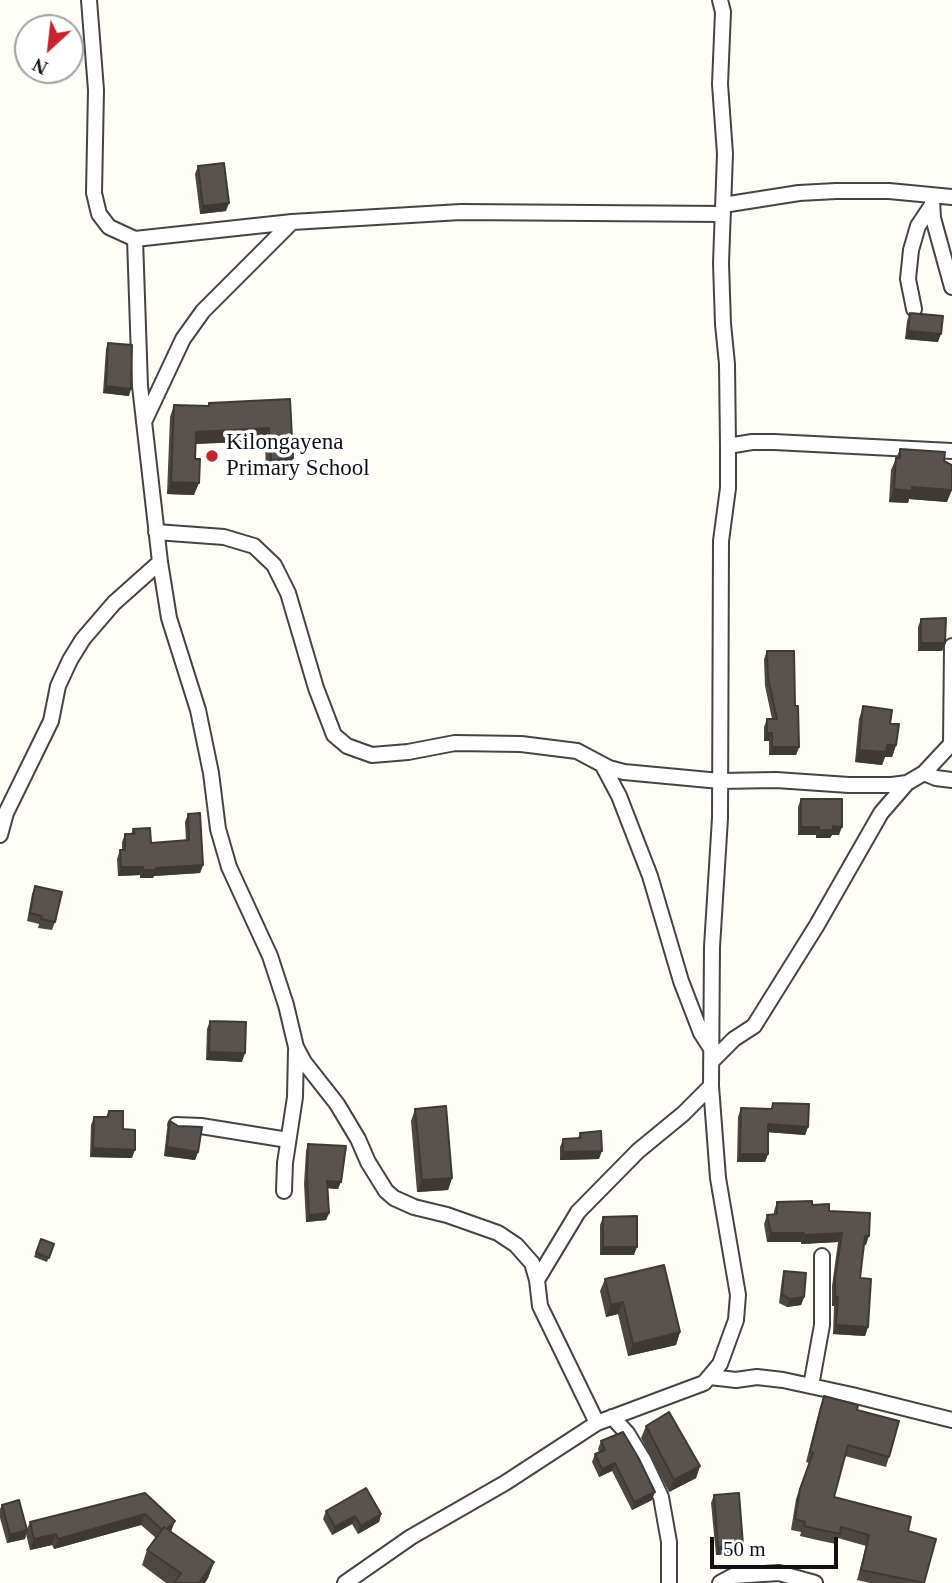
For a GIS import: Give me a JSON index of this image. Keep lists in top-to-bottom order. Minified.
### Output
{"places":["Kilongayena Primary School"],"scale_bar":"50 m","north":"bottom left"}
